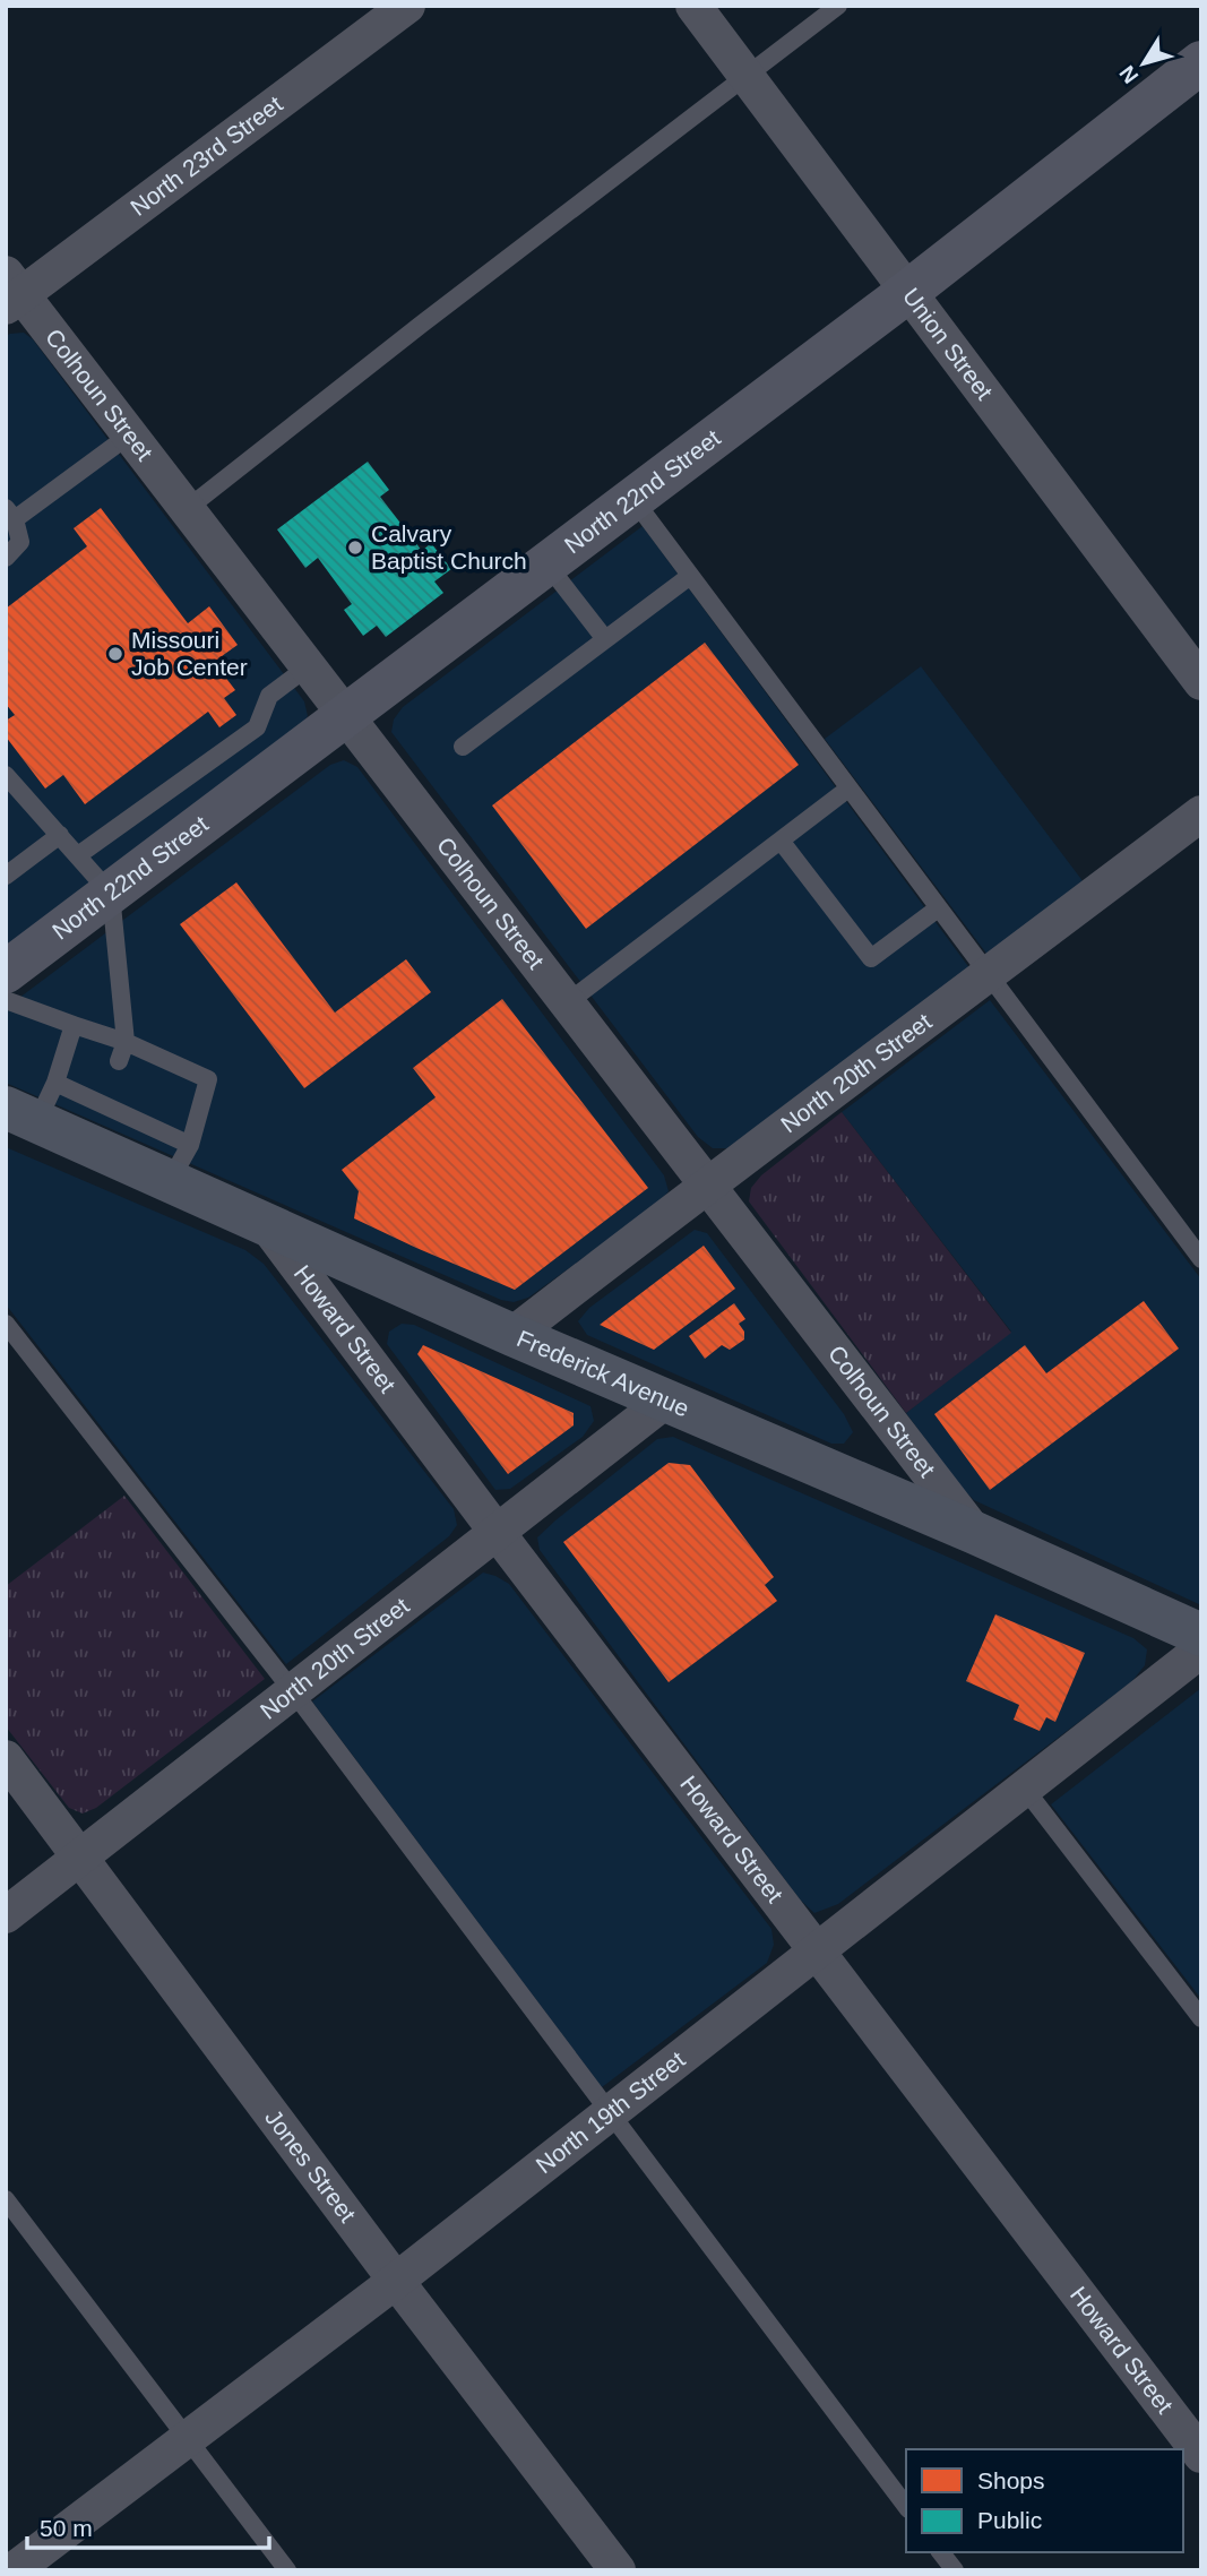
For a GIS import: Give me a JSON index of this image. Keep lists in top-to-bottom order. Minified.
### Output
{"streets":{"main road":["North 22nd Street","Frederick Avenue"],"street":["North 23rd Street","Union Street","Colhoun Street","North 20th Street","Howard Street","North 19th Street","Jones Street"]},"crossings":[["North 23rd Street","Colhoun Street"],["Union Street","North 22nd Street"],["Colhoun Street","North 22nd Street"],["Colhoun Street","North 20th Street"],["Colhoun Street","Frederick Avenue"],["North 20th Street","Howard Street"],["North 20th Street","Frederick Avenue"],["North 20th Street","Jones Street"],["Howard Street","Frederick Avenue"],["Howard Street","North 19th Street"],["North 19th Street","Jones Street"]],"places":["Calvary Baptist Church","Missouri Job Center"],"legend":["Shops","Public"],"scale_bar":"50 m","north":"bottom left"}
